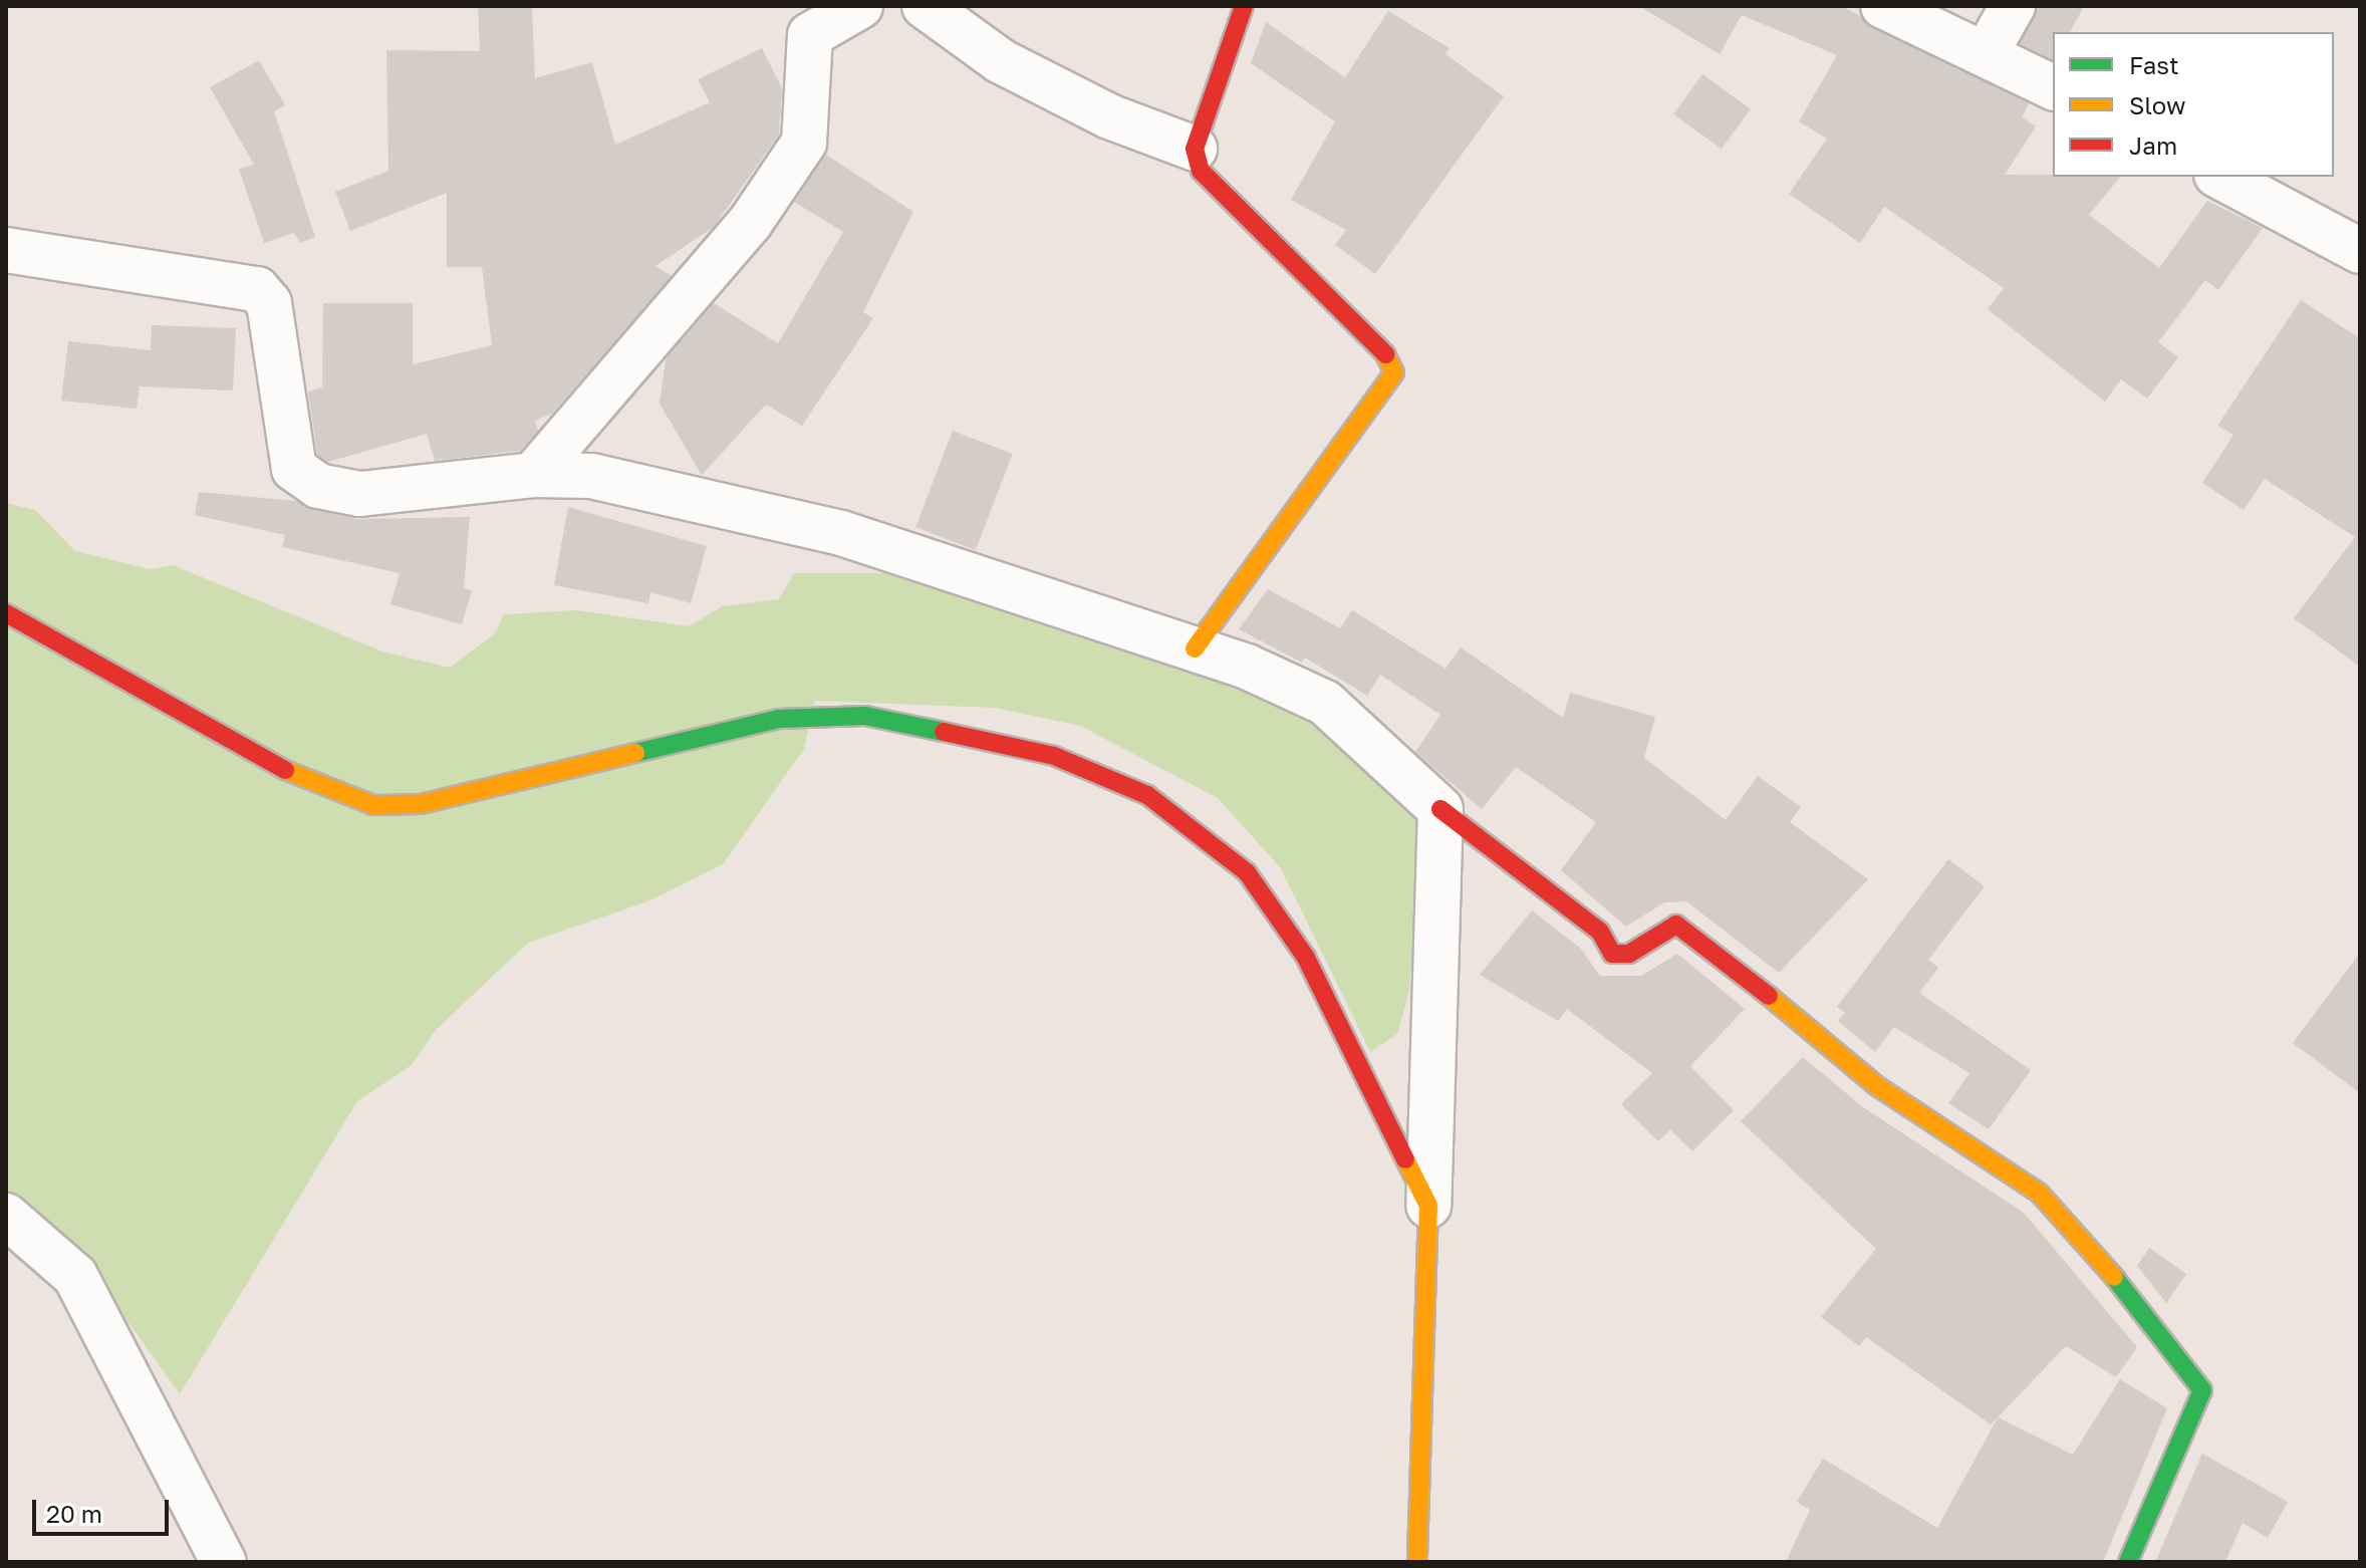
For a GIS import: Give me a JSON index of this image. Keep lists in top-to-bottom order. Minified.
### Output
{"legend":["Fast","Slow","Jam"],"scale_bar":"20 m"}
